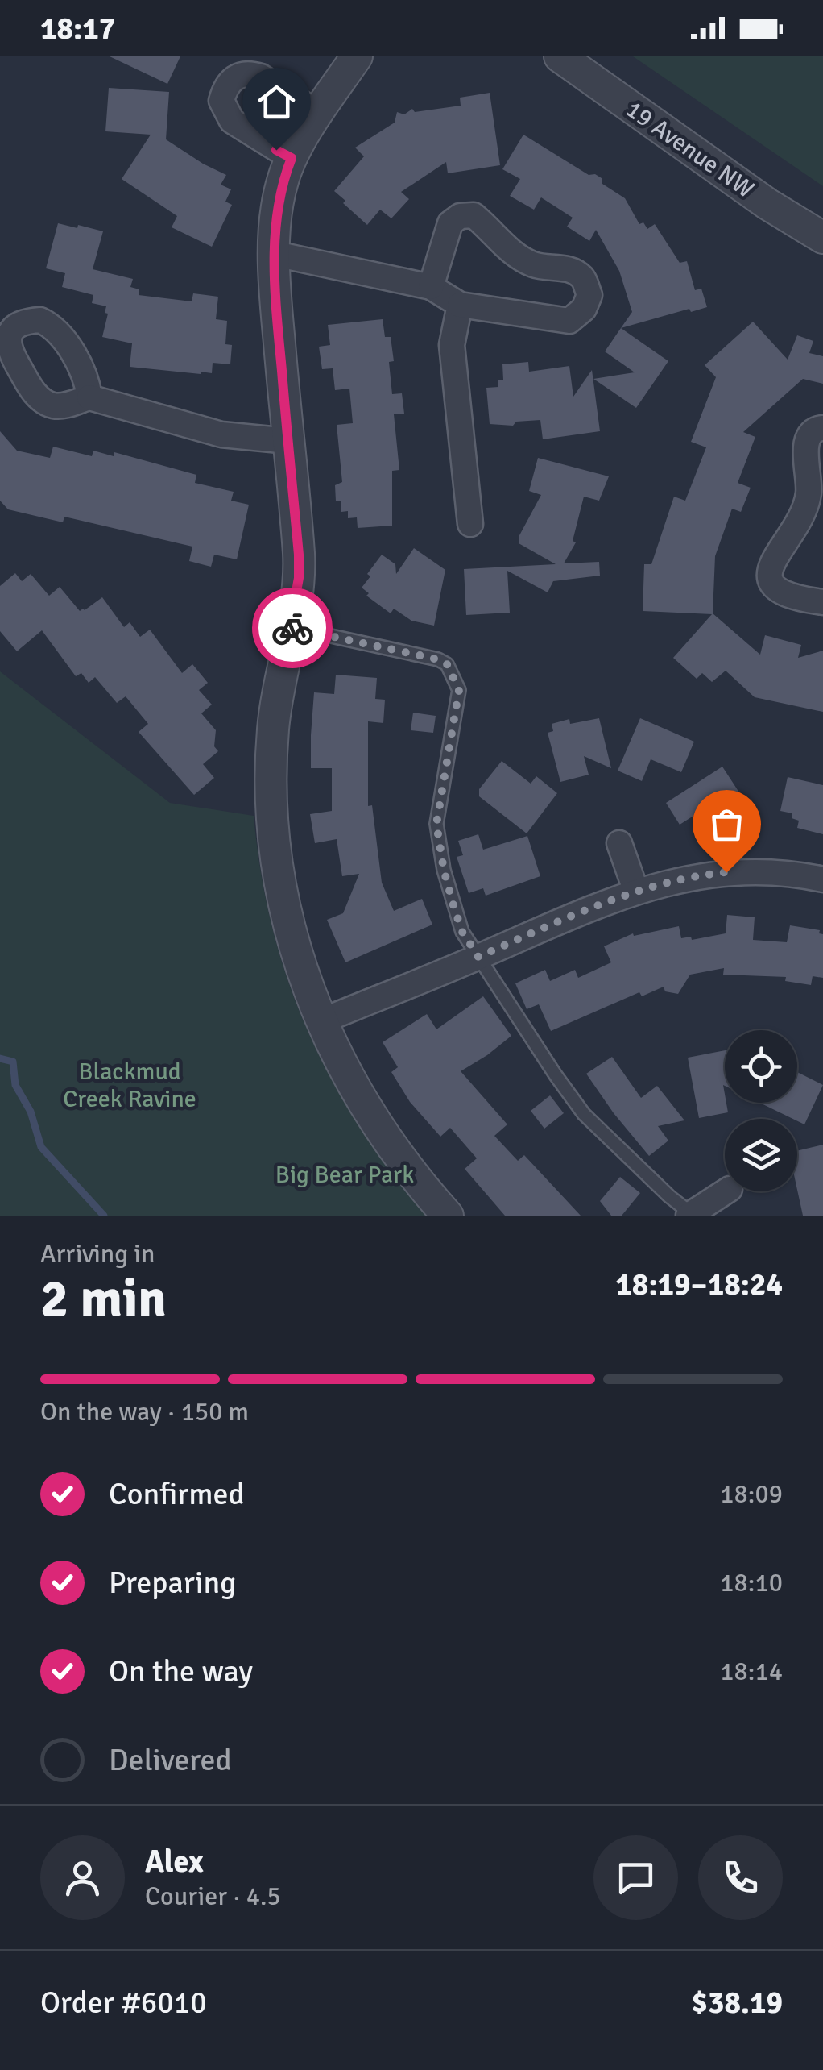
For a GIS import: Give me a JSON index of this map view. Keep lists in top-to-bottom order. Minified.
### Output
{"streets":{"street":["19 Avenue NW"]},"parks":["Blackmud Creek Ravine","Big Bear Park"],"page":{"status":"18:17","heading":["2 min","Arriving in","18:19–18:24"],"panel":["Alex","Courier · 4.5","Order #6010","$38.19"],"bar":"On the way · 150 m","list":[["Confirmed","18:09"],["Preparing","18:10"],["On the way","18:14"],"Delivered"]}}
